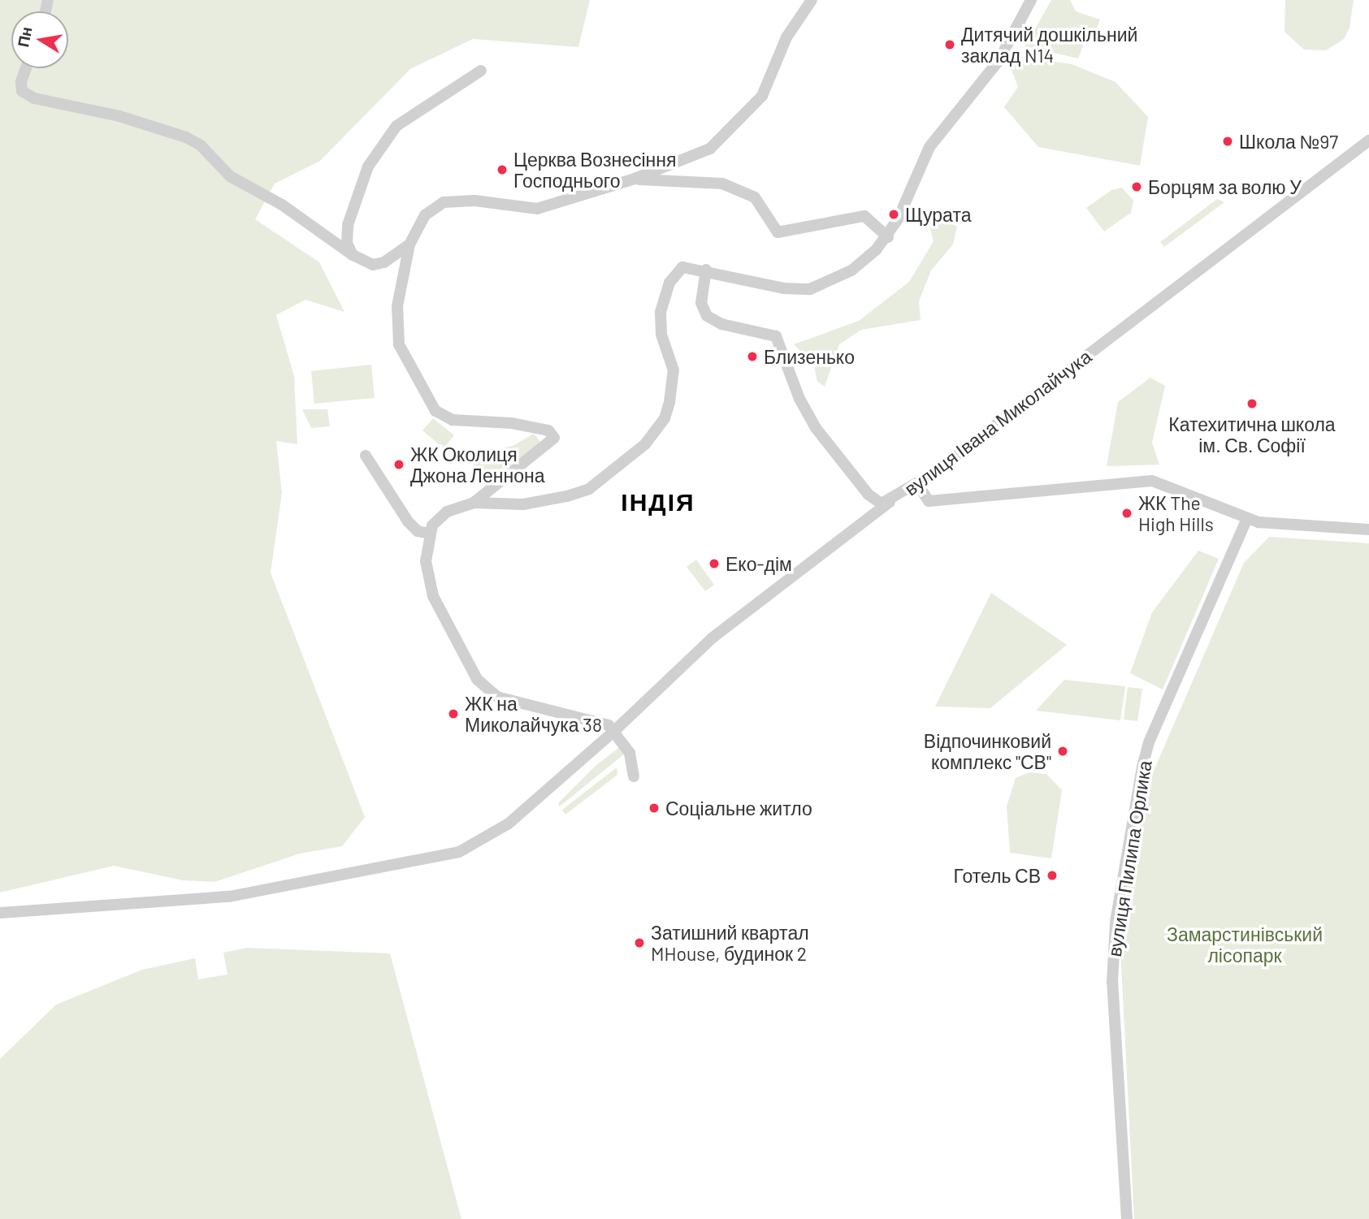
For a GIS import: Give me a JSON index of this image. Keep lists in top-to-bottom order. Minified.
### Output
{"streets":{"street":["вулиця Івана Миколайчука","вулиця Пилипа Орлика"]},"districts":["ІНДІЯ"],"parks":["Замарстинівський лісопарк"],"places":["Дитячий дошкільний заклад N14","Школа №97","Церква Вознесіння Господнього","Борцям за волю У","Щурата","Близенько","Катехитична школа ім. Св. Софії","ЖК Околиця Джона Леннона","ЖК The High Hills","Еко-дім","ЖК на Миколайчука 38","Відпочинковий комплекс \"СВ\"","Соціальне житло","Готель СВ","Затишний квартал MHouse, будинок 2"],"north":"left"}
